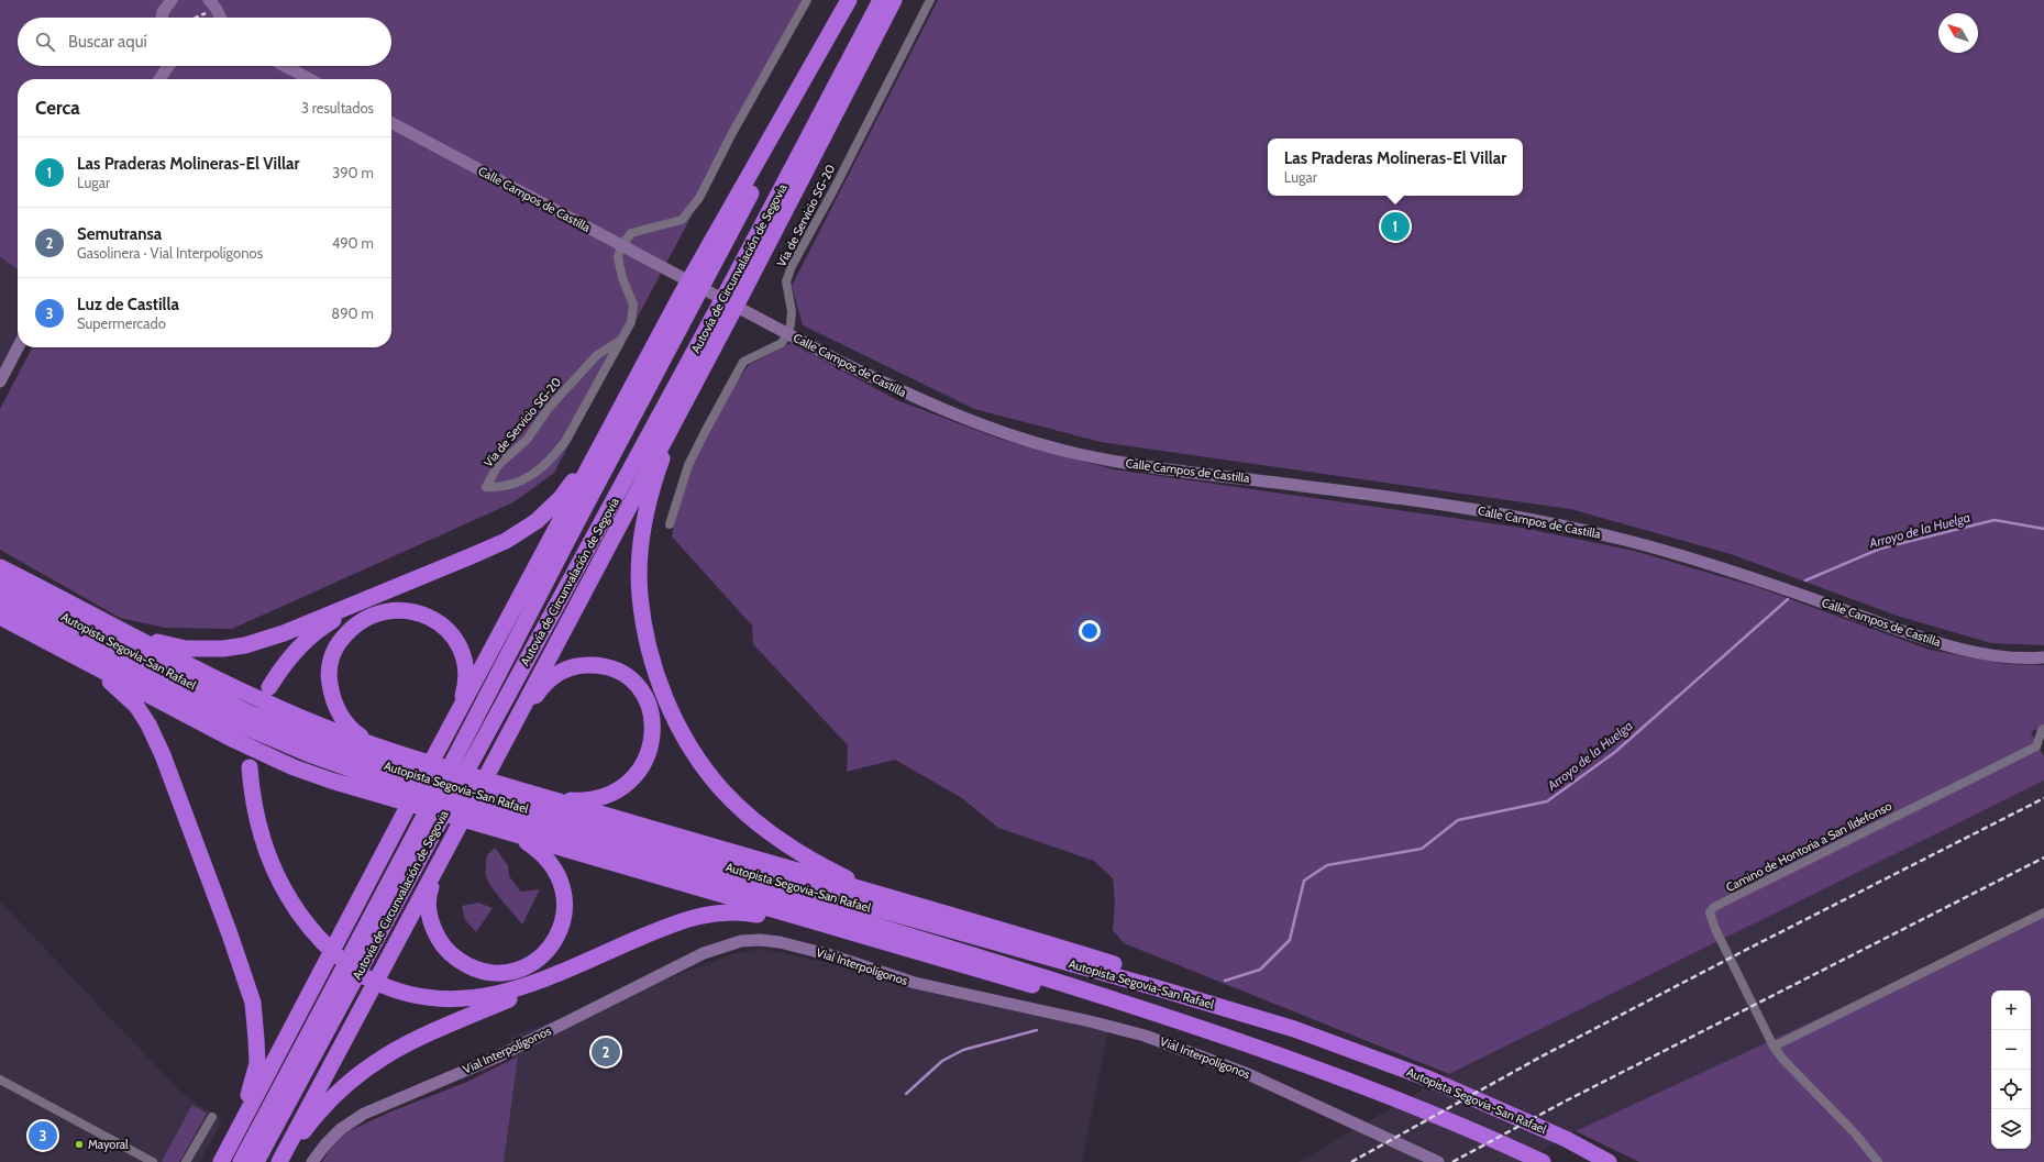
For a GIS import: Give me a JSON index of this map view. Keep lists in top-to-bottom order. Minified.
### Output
{"streets":{"highway":["Autovía de Circunvalación de Segovia","Autopista Segovia-San Rafael"],"main road":["Calle Campos de Castilla","Vial Interpolígonos"],"street":["Vía de Servicio SG-20","Camino de Hontoria a San Ildefonso"]},"crossings":[["Calle Campos de Castilla","Vía de Servicio SG-20"]],"water":["Arroyo de la Huelga"],"places":["Mayoral"],"north":"top left","page":{"search":"Buscar aquí","heading":["Cerca","3 resultados"],"list":[{"mark":"1","name":"Las Praderas Molineras-El Villar","note":"Lugar","value":"390 m"},{"mark":"2","name":"Semutransa","note":"Gasolinera · Vial Interpolígonos","value":"490 m"},{"mark":"3","name":"Luz de Castilla","note":"Supermercado","value":"890 m"}],"popup":["Las Praderas Molineras-El Villar","Lugar"],"pins":["1","2","3"],"map_buttons":["+","−"]}}
